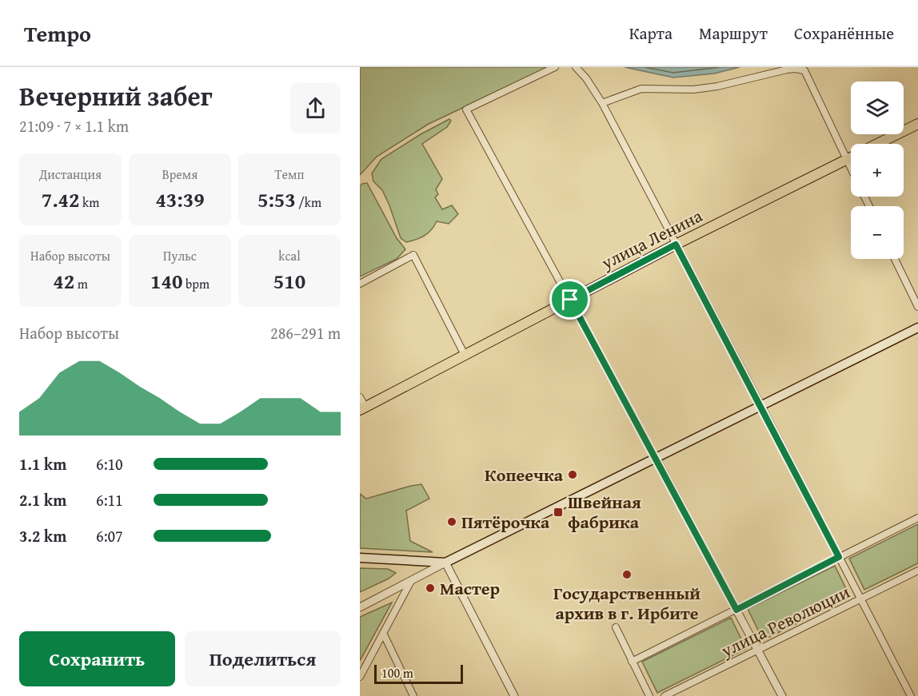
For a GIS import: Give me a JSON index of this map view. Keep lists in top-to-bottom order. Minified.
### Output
{"streets":{"main road":["улица Ленина"],"street":["улица Революции"]},"places":{"other":["Копеечка","Пятёрочка","Государственный архив в г. Ирбите","Мастер"],"transit":["Швейная фабрика"]},"scale_bar":"100 m","page":{"header":"Tempo","nav":["Карта","Маршрут","Сохранённые"],"heading":["Вечерний забег","21:09 · 7 × 1.1 km"],"map_buttons":["+","−"],"stats":[["Дистанция","7.42 km"],["Время","43:39"],["Темп","5:53 /km"],["Набор высоты","42 m"],["Пульс","140 bpm"],["kcal","510"]],"chart":["Набор высоты","286–291 m"],"list":[{"name":"1.1 km","note":"6:10"},{"name":"2.1 km","note":"6:11"},{"name":"3.2 km","note":"6:07"}],"buttons":["Сохранить","Поделиться"],"scale":"100 m"}}
